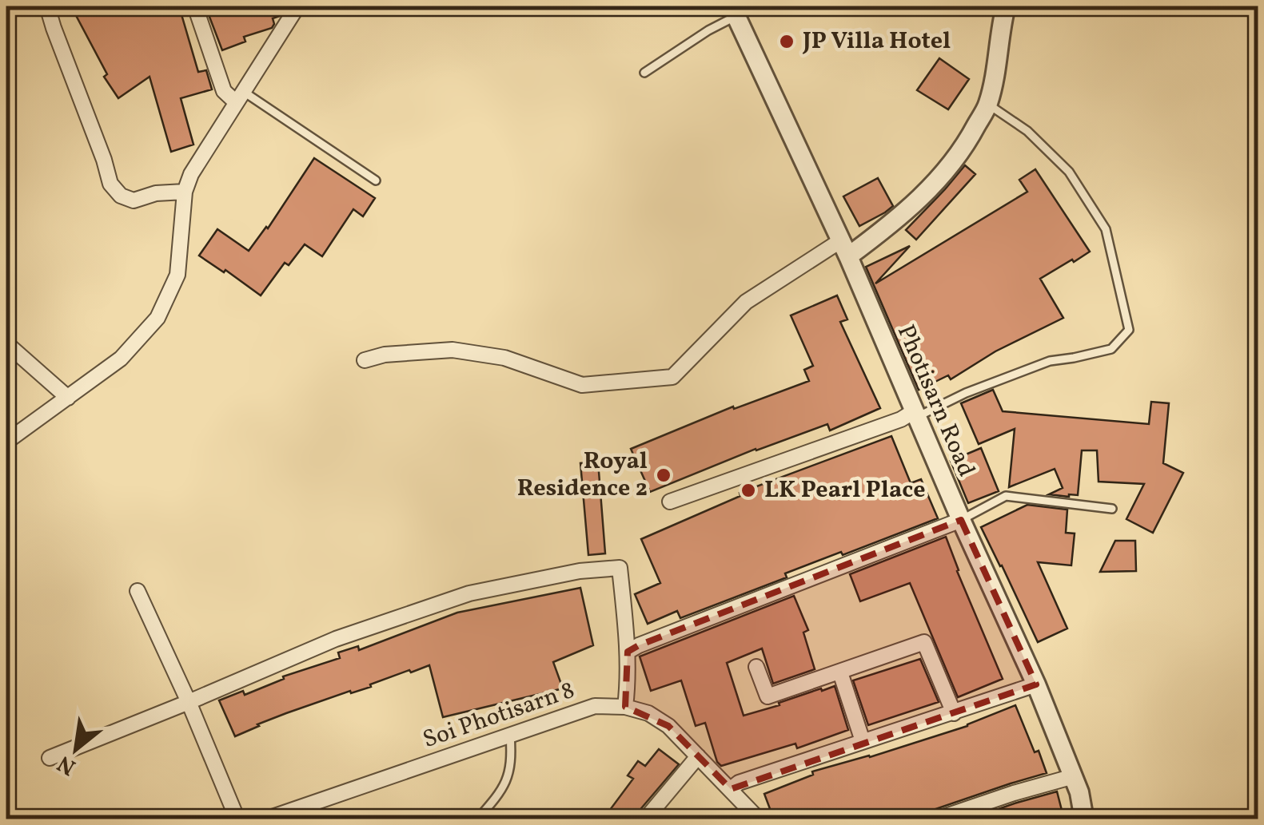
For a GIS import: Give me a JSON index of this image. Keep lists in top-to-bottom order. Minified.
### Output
{"streets":{"street":["Photisarn Road","Soi Photisarn 8"]},"places":["JP Villa Hotel","Royal Residence 2","LK Pearl Place"],"north":"bottom left"}
